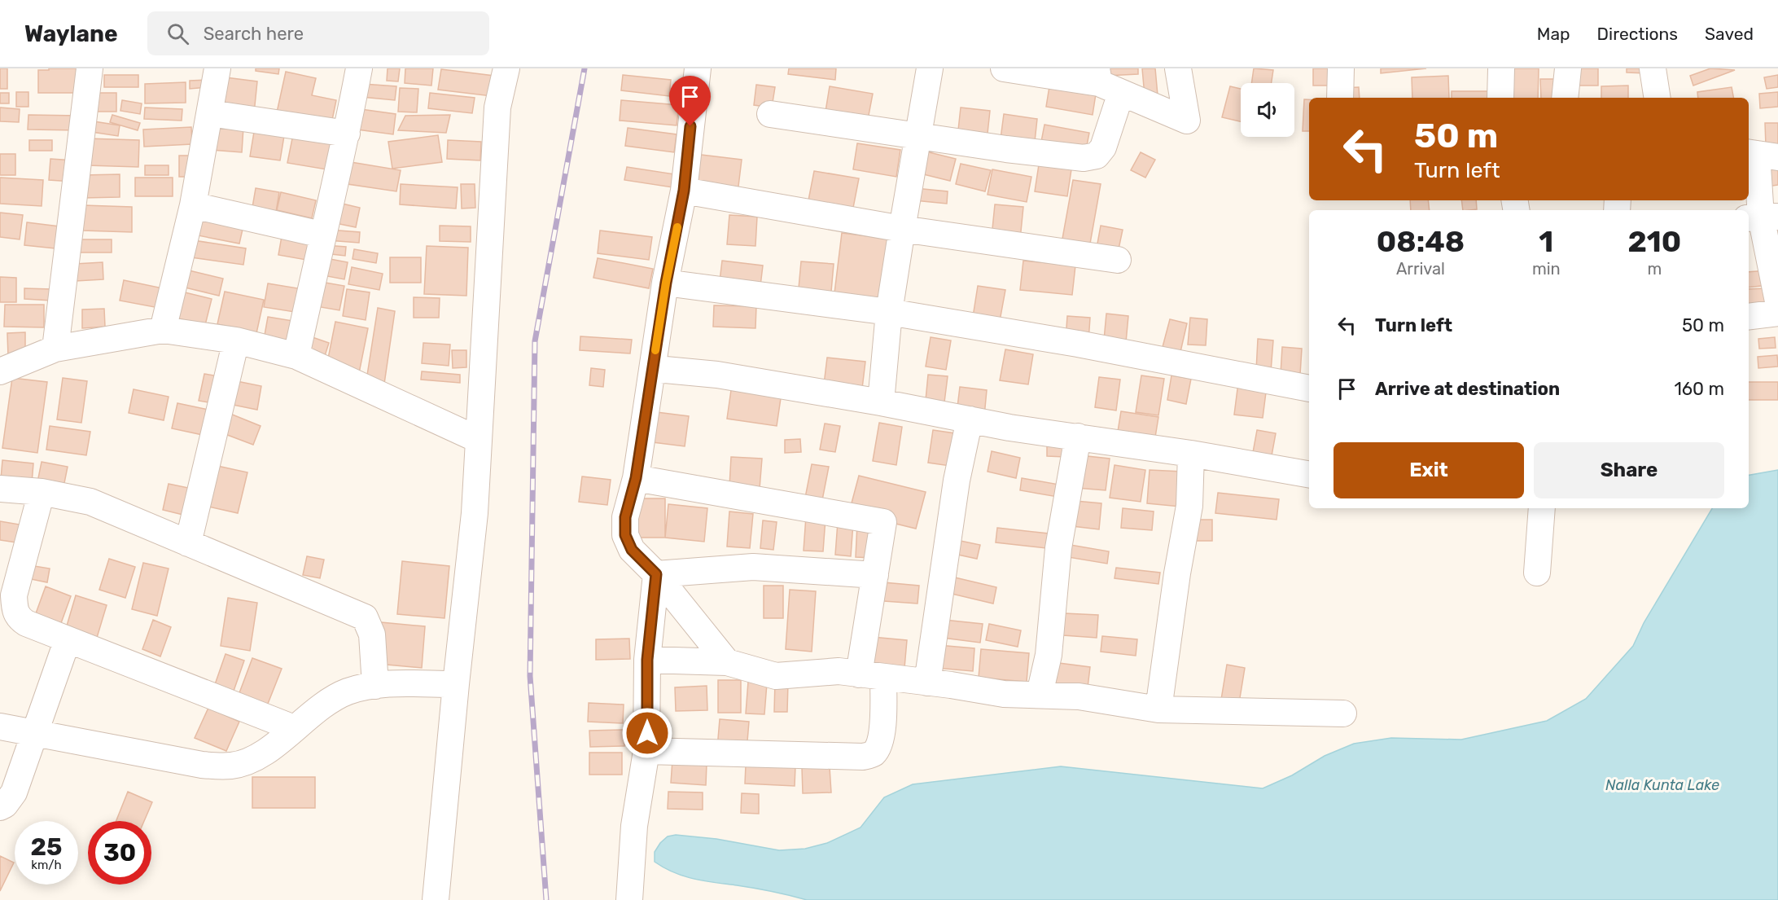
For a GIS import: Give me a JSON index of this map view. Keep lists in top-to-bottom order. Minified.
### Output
{"water":["Nalla Kunta Lake"],"page":{"header":"Waylane","search":"Search here","nav":["Map","Directions","Saved"],"turn":["50 m","Turn left"],"eta":["08:48","Arrival","1","min","210","m"],"list":[{"name":"Turn left","value":"50 m"},{"name":"Arrive at destination","value":"160 m"}],"buttons":["Exit","Share"],"speed":"25 km/h","limit":"30"}}
